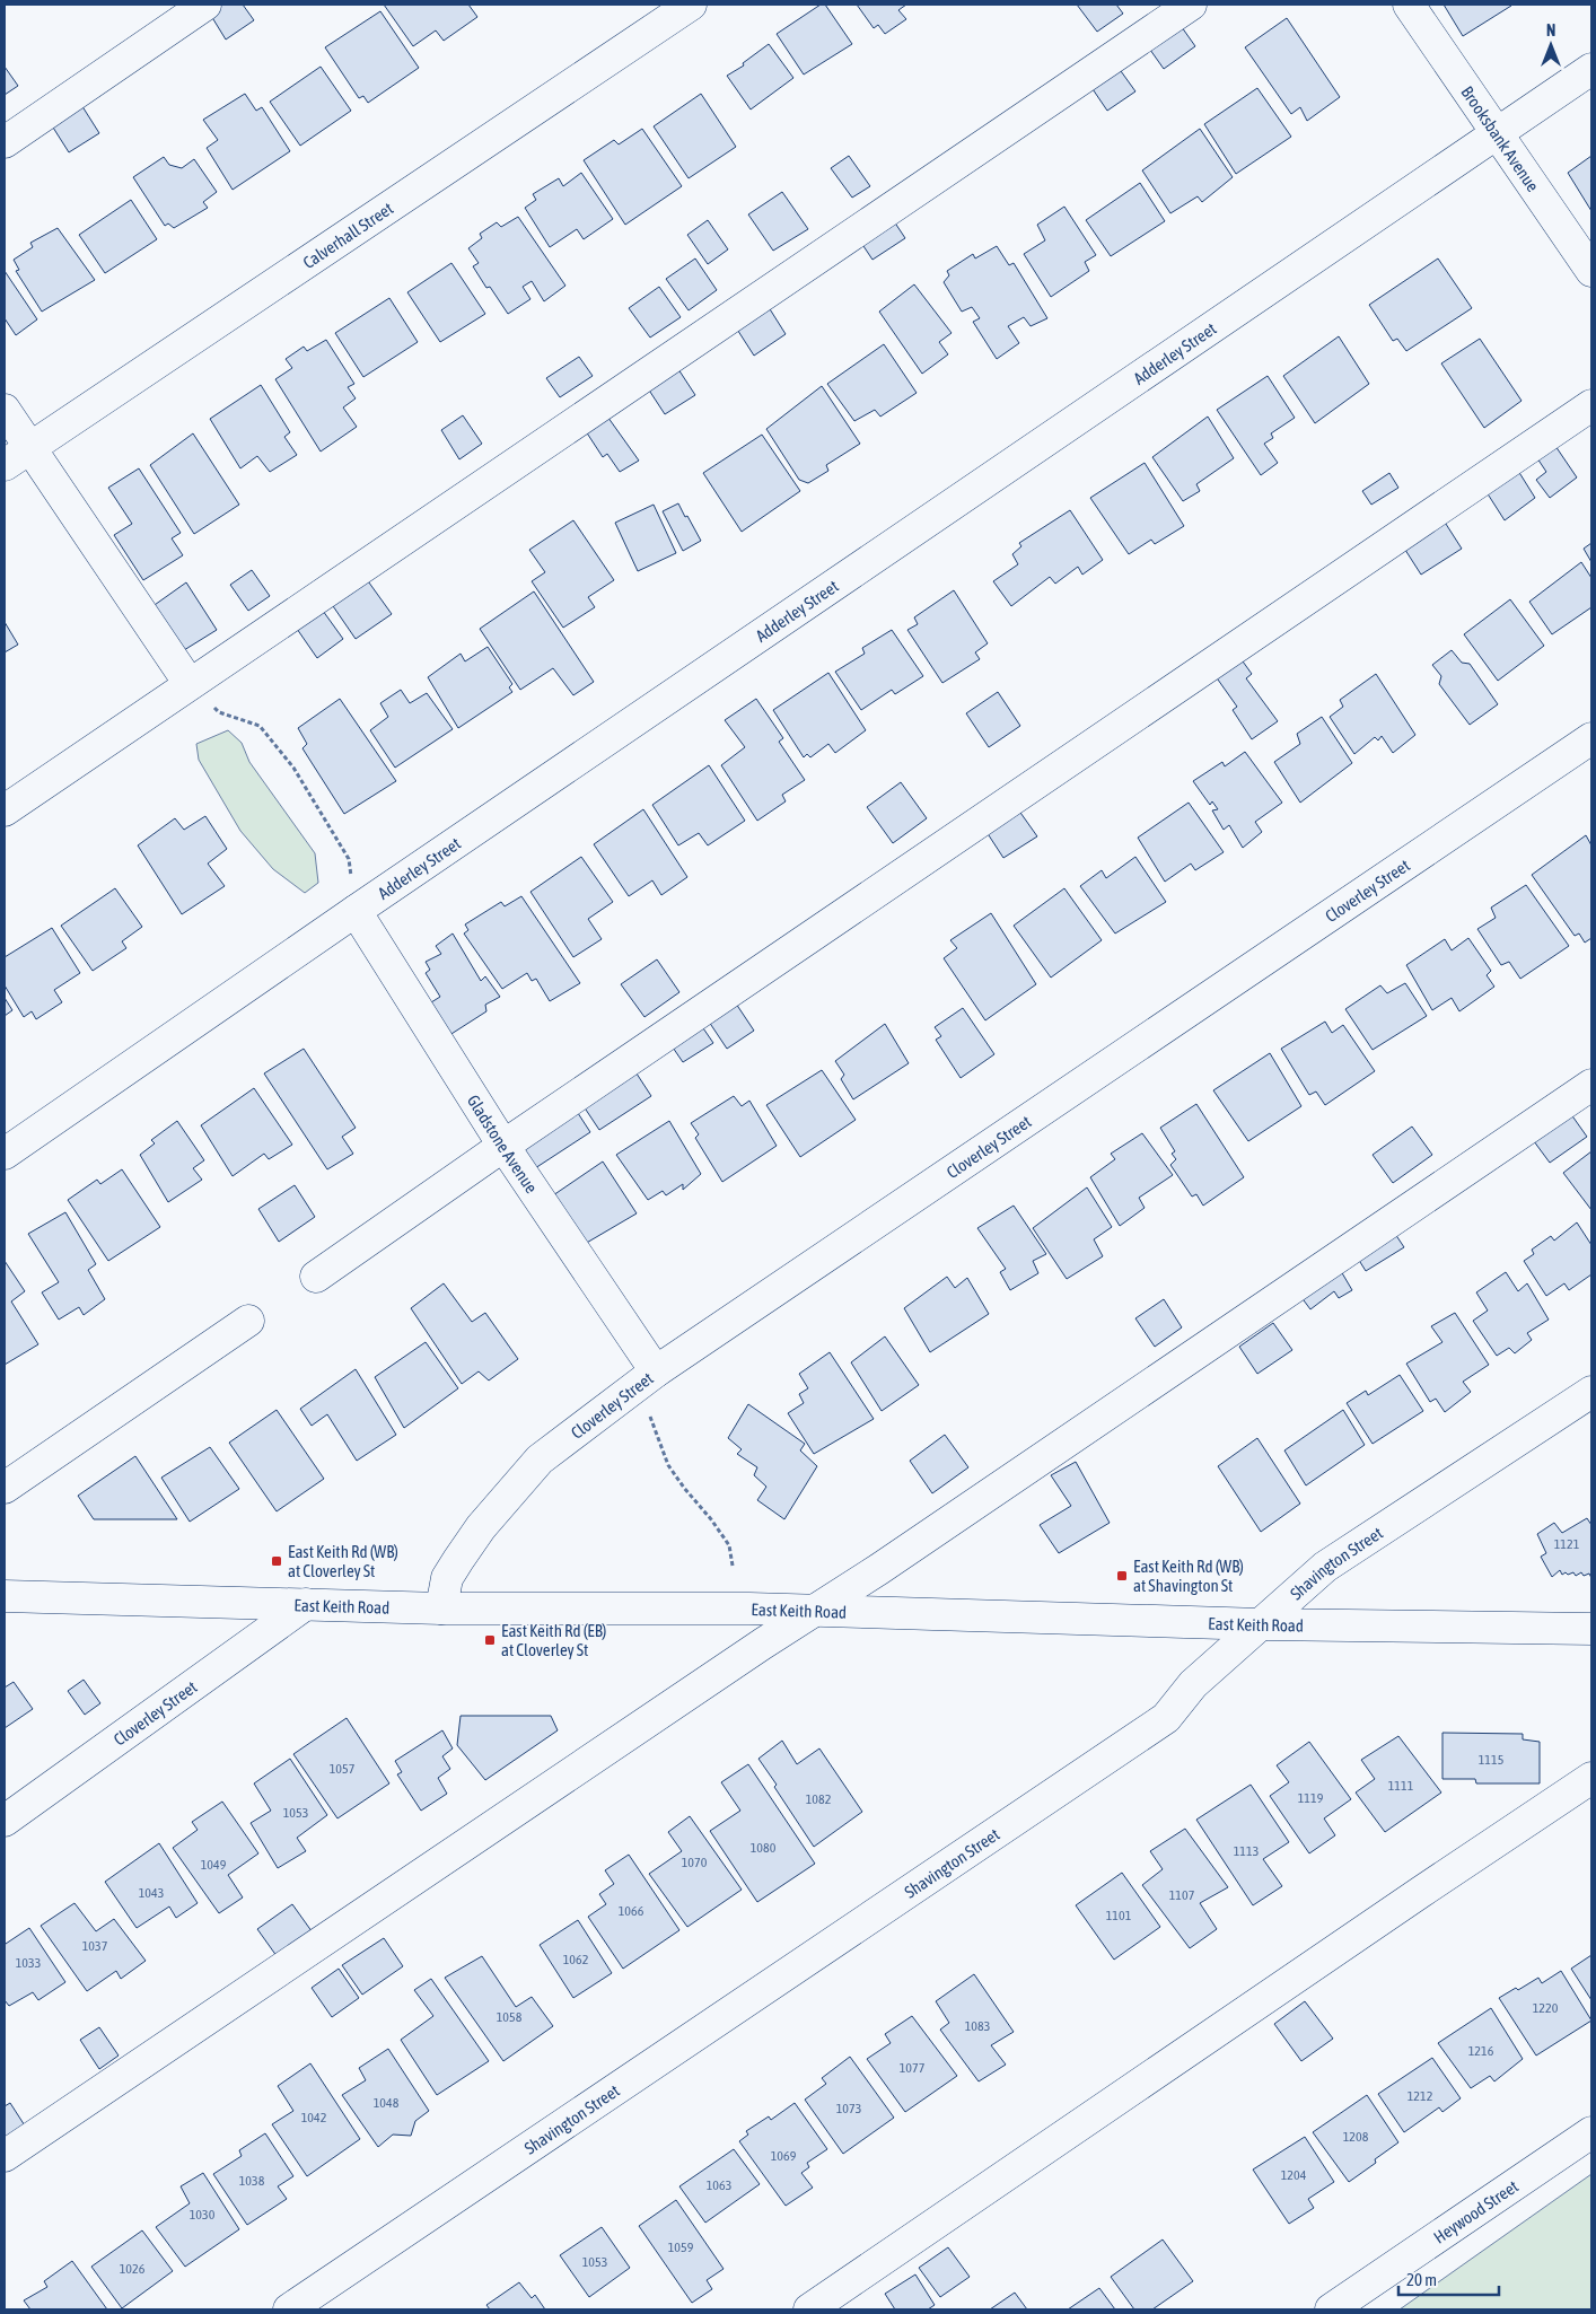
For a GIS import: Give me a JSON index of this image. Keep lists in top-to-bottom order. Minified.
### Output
{"streets":{"street":["Brooksbank Avenue","Calverhall Street","Adderley Street","Cloverley Street","Gladstone Avenue","Shavington Street","East Keith Road","Heywood Street"]},"crossings":[["Brooksbank Avenue","Adderley Street"],["Adderley Street","Gladstone Avenue"],["Cloverley Street","Gladstone Avenue"],["Cloverley Street","East Keith Road"],["Shavington Street","East Keith Road"]],"places":{"transit":["East Keith Rd (WB) at Cloverley St","East Keith Rd (WB) at Shavington St","East Keith Rd (EB) at Cloverley St"]},"house_numbers":["1121","1115","1057","1111","1119","1082","1053","1080","1113","1070","1049","1043","1107","1066","1101","1037","1062","1033","1220","1058","1083","1216","1077","1212","1048","1073","1042","1208","1069","1204","1038","1063","1030","1059","1053","1026"],"scale_bar":"20 m","north":"top"}
